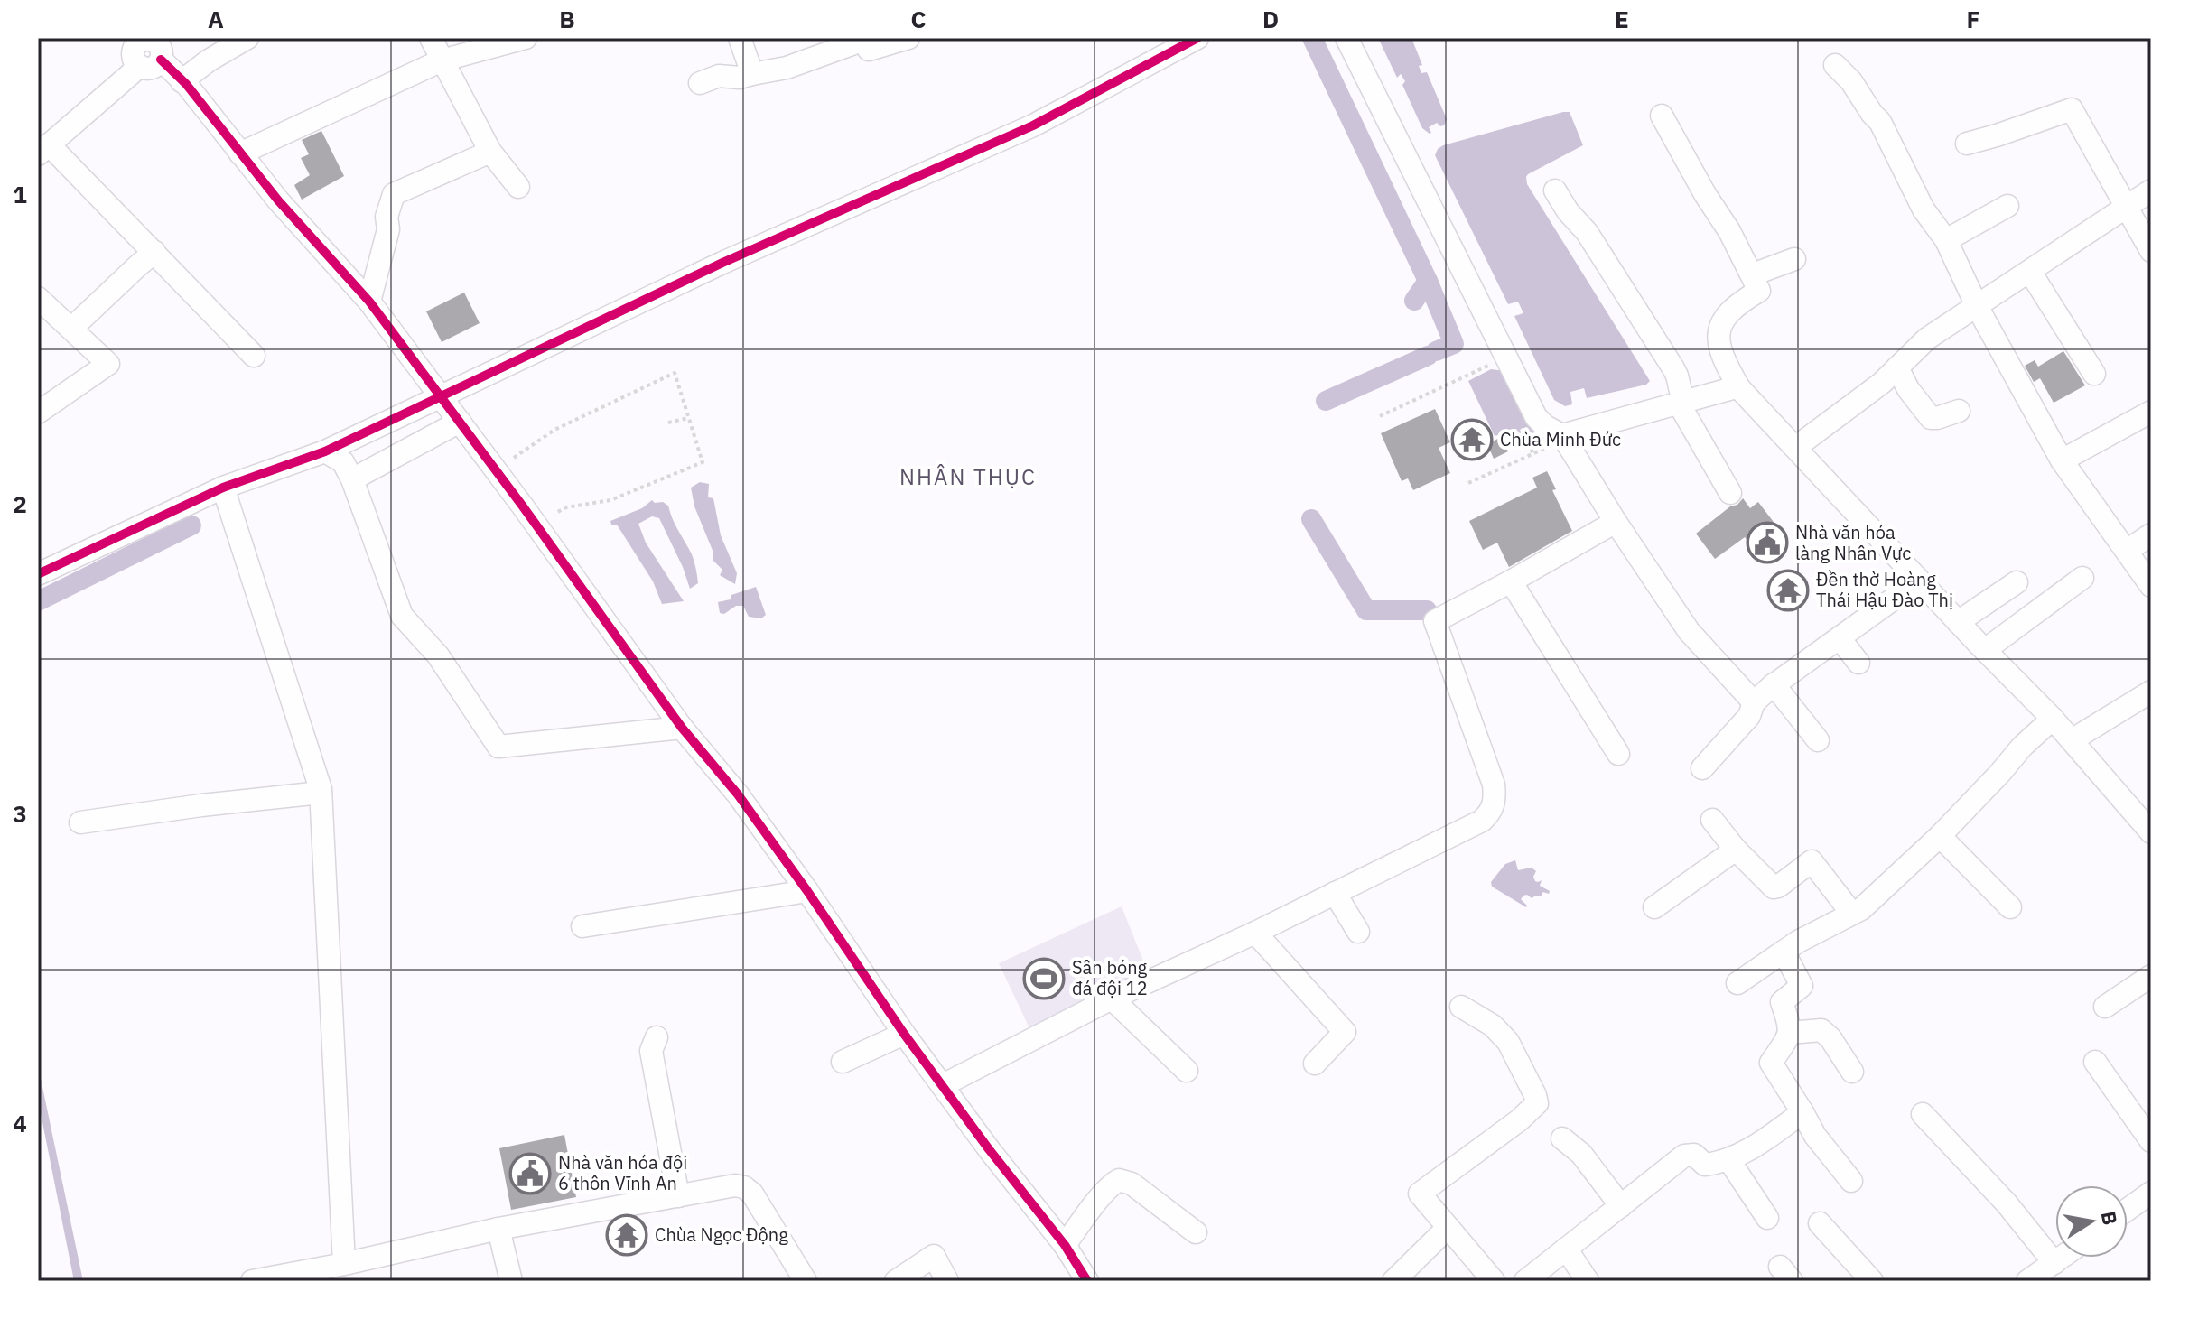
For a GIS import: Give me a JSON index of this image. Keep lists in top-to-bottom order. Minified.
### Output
{"districts":["NHÂN THỤC"],"places":{"temple":["Chùa Minh Đức","Đền thờ Hoàng Thái Hậu Đào Thị","Chùa Ngọc Động"],"public building":["Nhà văn hóa làng Nhân Vực","Nhà văn hóa đội 6 thôn Vĩnh An"],"sports":["Sân bóng đá đội 12"]},"north":"right","grid":{"columns":["A","B","C","D","E","F"],"rows":["1","2","3","4"]}}
